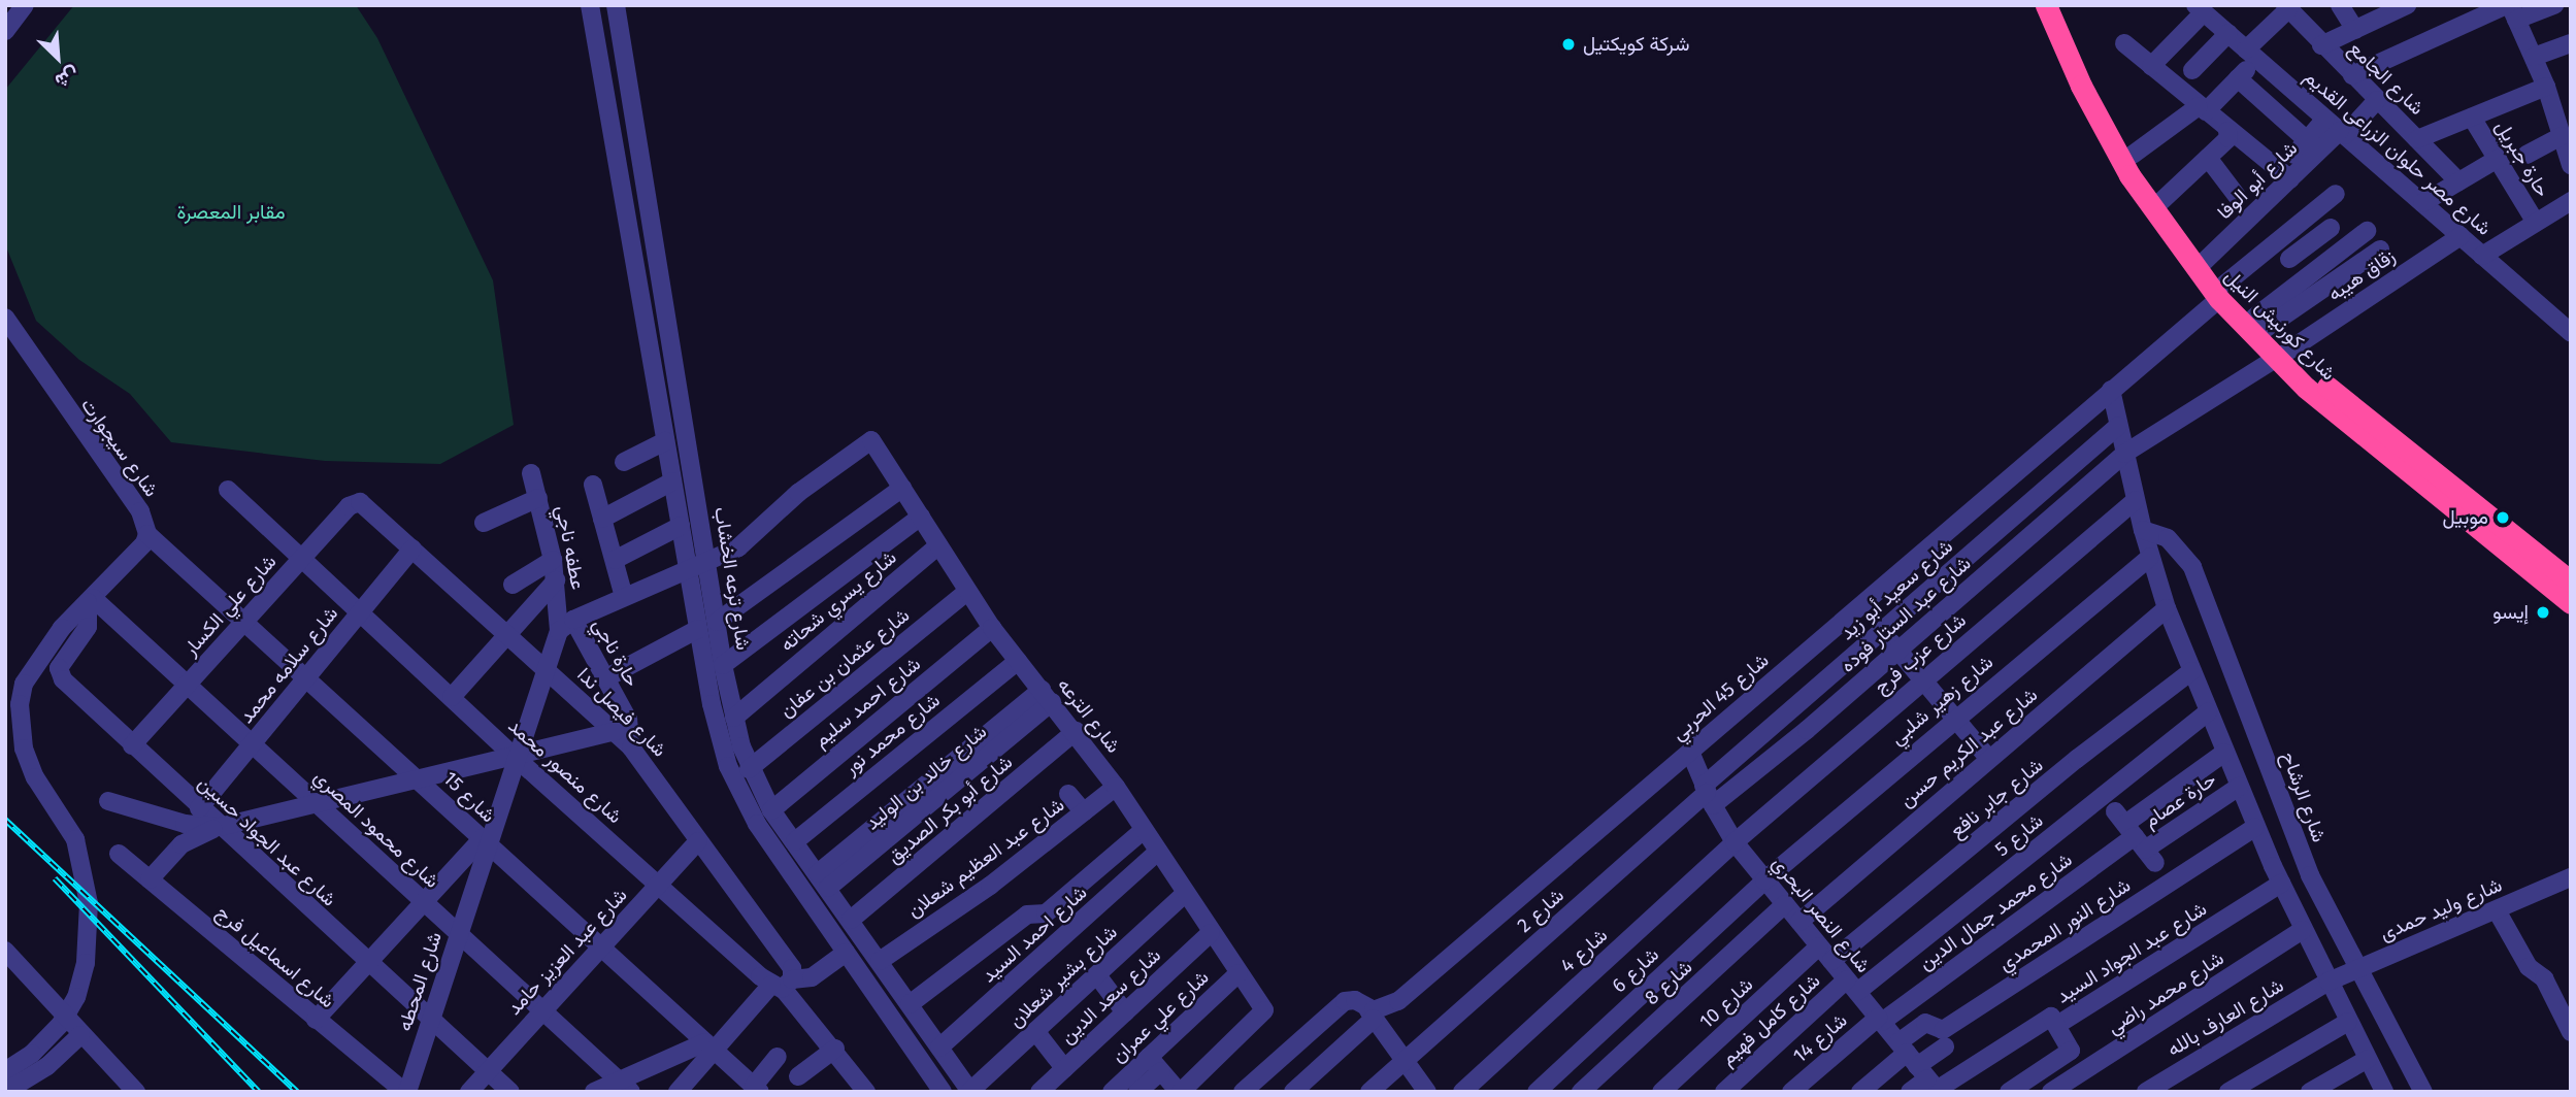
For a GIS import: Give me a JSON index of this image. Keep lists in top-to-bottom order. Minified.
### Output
{"streets":{"highway":["شارع كورنيش النيل"],"street":["شارع الجامع","شارع مصر حلوان الزراعى القديم","حارة جبريل","شارع أبو الوفا","زقاق هيبه","شارع سيجوارت","عطفه ناجي","شارع ترعه الخشاب","شارع سعيد أبو زيد","شارع يسري شحاته","شارع علي الكسار","شارع عبد الستار فوده","حارة ناجي","شارع عزب فرج","شارع عثمان بن عفان","شارع سلامه محمد","شارع 45 الحربي","شارع زهير شلبي","شارع احمد سليم","شارع فيصل ندا","شارع الترعه","شارع محمد نور","شارع عبد الكريم حسن","شارع منصور محمد","شارع خالد بن الوليد","شارع 15","شارع الرشاح","شارع جابر نافع","حارة عصام","شارع أبو بكر الصديق","شارع محمود المصري","شارع 5","شارع عبد الجواد حسين","شارع عبد العظيم شعلان","شارع وليد حمدى","شارع 2","شارع محمد جمال الدين","شارع النصر البحري","شارع النور المحمدي","شارع احمد السيد","شارع 4","شارع عبد العزيز حامد","شارع عبد الجواد السيد","شارع اسماعيل فرج","شارع 6","شارع بشير شعلان","شارع المحطه","شارع 8","شارع محمد راضي","شارع سعد الدين","شارع 10","شارع علي عمران","شارع العارف بالله","شارع كامل فهيم","شارع 14"]},"crossings":[["شارع الجامع","شارع أبو الوفا"],["شارع مصر حلوان الزراعى القديم","شارع أبو الوفا"],["شارع مصر حلوان الزراعى القديم","زقاق هيبه"],["شارع أبو الوفا","شارع كورنيش النيل"],["زقاق هيبه","شارع كورنيش النيل"],["زقاق هيبه","شارع عبد الستار فوده"],["شارع كورنيش النيل","شارع 45 الحربي"],["شارع سيجوارت","شارع 15"],["عطفه ناجي","حارة ناجي"],["عطفه ناجي","شارع المحطه"],["شارع ترعه الخشاب","شارع يسري شحاته"],["شارع ترعه الخشاب","شارع عثمان بن عفان"],["شارع ترعه الخشاب","شارع احمد سليم"],["شارع ترعه الخشاب","شارع الترعه"],["شارع ترعه الخشاب","شارع محمد نور"],["شارع ترعه الخشاب","شارع خالد بن الوليد"],["شارع ترعه الخشاب","شارع أبو بكر الصديق"],["شارع ترعه الخشاب","شارع عبد العظيم شعلان"],["شارع ترعه الخشاب","شارع احمد السيد"],["شارع ترعه الخشاب","شارع بشير شعلان"],["شارع سعيد أبو زيد","شارع عبد الستار فوده"],["شارع سعيد أبو زيد","شارع 2"],["شارع سعيد أبو زيد","شارع النصر البحري"],["شارع يسري شحاته","شارع الترعه"],["شارع علي الكسار","شارع فيصل ندا"],["شارع علي الكسار","شارع منصور محمد"],["شارع علي الكسار","شارع 15"],["شارع علي الكسار","شارع محمود المصري"],["شارع علي الكسار","شارع عبد الجواد حسين"],["شارع عبد الستار فوده","شارع 2"],["شارع عبد الستار فوده","شارع النصر البحري"],["حارة ناجي","شارع فيصل ندا"],["حارة ناجي","شارع المحطه"],["شارع عزب فرج","شارع النصر البحري"],["شارع عزب فرج","شارع 4"],["شارع عثمان بن عفان","شارع الترعه"],["شارع سلامه محمد","شارع فيصل ندا"],["شارع سلامه محمد","شارع منصور محمد"],["شارع سلامه محمد","شارع 15"],["شارع سلامه محمد","شارع محمود المصري"],["شارع سلامه محمد","شارع عبد الجواد حسين"],["شارع 45 الحربي","شارع النصر البحري"],["شارع زهير شلبي","شارع النصر البحري"],["شارع زهير شلبي","شارع 6"],["شارع احمد سليم","شارع الترعه"],["شارع فيصل ندا","شارع منصور محمد"],["شارع فيصل ندا","شارع عبد العزيز حامد"],["شارع فيصل ندا","شارع المحطه"],["شارع الترعه","شارع محمد نور"],["شارع الترعه","شارع خالد بن الوليد"],["شارع الترعه","شارع أبو بكر الصديق"],["شارع الترعه","شارع عبد العظيم شعلان"],["شارع الترعه","شارع احمد السيد"],["شارع الترعه","شارع بشير شعلان"],["شارع الترعه","شارع سعد الدين"],["شارع الترعه","شارع علي عمران"],["شارع عبد الكريم حسن","شارع النصر البحري"],["شارع منصور محمد","شارع عبد العزيز حامد"],["شارع منصور محمد","شارع المحطه"],["شارع 15","شارع عبد العزيز حامد"],["شارع 15","شارع المحطه"],["شارع الرشاح","شارع وليد حمدى"],["شارع جابر نافع","شارع النصر البحري"],["حارة عصام","شارع محمد جمال الدين"],["شارع محمود المصري","شارع عبد الجواد حسين"],["شارع محمود المصري","شارع عبد العزيز حامد"],["شارع محمود المصري","شارع المحطه"],["شارع 5","شارع النصر البحري"],["شارع 5","شارع كامل فهيم"],["شارع عبد الجواد حسين","شارع عبد العزيز حامد"],["شارع عبد الجواد حسين","شارع المحطه"],["شارع وليد حمدى","شارع العارف بالله"],["شارع 2","شارع النصر البحري"],["شارع محمد جمال الدين","شارع النصر البحري"],["شارع محمد جمال الدين","شارع 14"],["شارع النصر البحري","شارع النور المحمدي"],["شارع النصر البحري","شارع 4"],["شارع النصر البحري","شارع عبد الجواد السيد"],["شارع النصر البحري","شارع 6"],["شارع النصر البحري","شارع 8"],["شارع النصر البحري","شارع 10"],["شارع النصر البحري","شارع كامل فهيم"],["شارع النصر البحري","شارع 14"],["شارع النور المحمدي","شارع عبد الجواد السيد"],["شارع اسماعيل فرج","شارع المحطه"]],"parks":["مقابر المعصرة"],"places":["شركة كويكتيل","موبيل","إيسو"],"north":"bottom right"}
